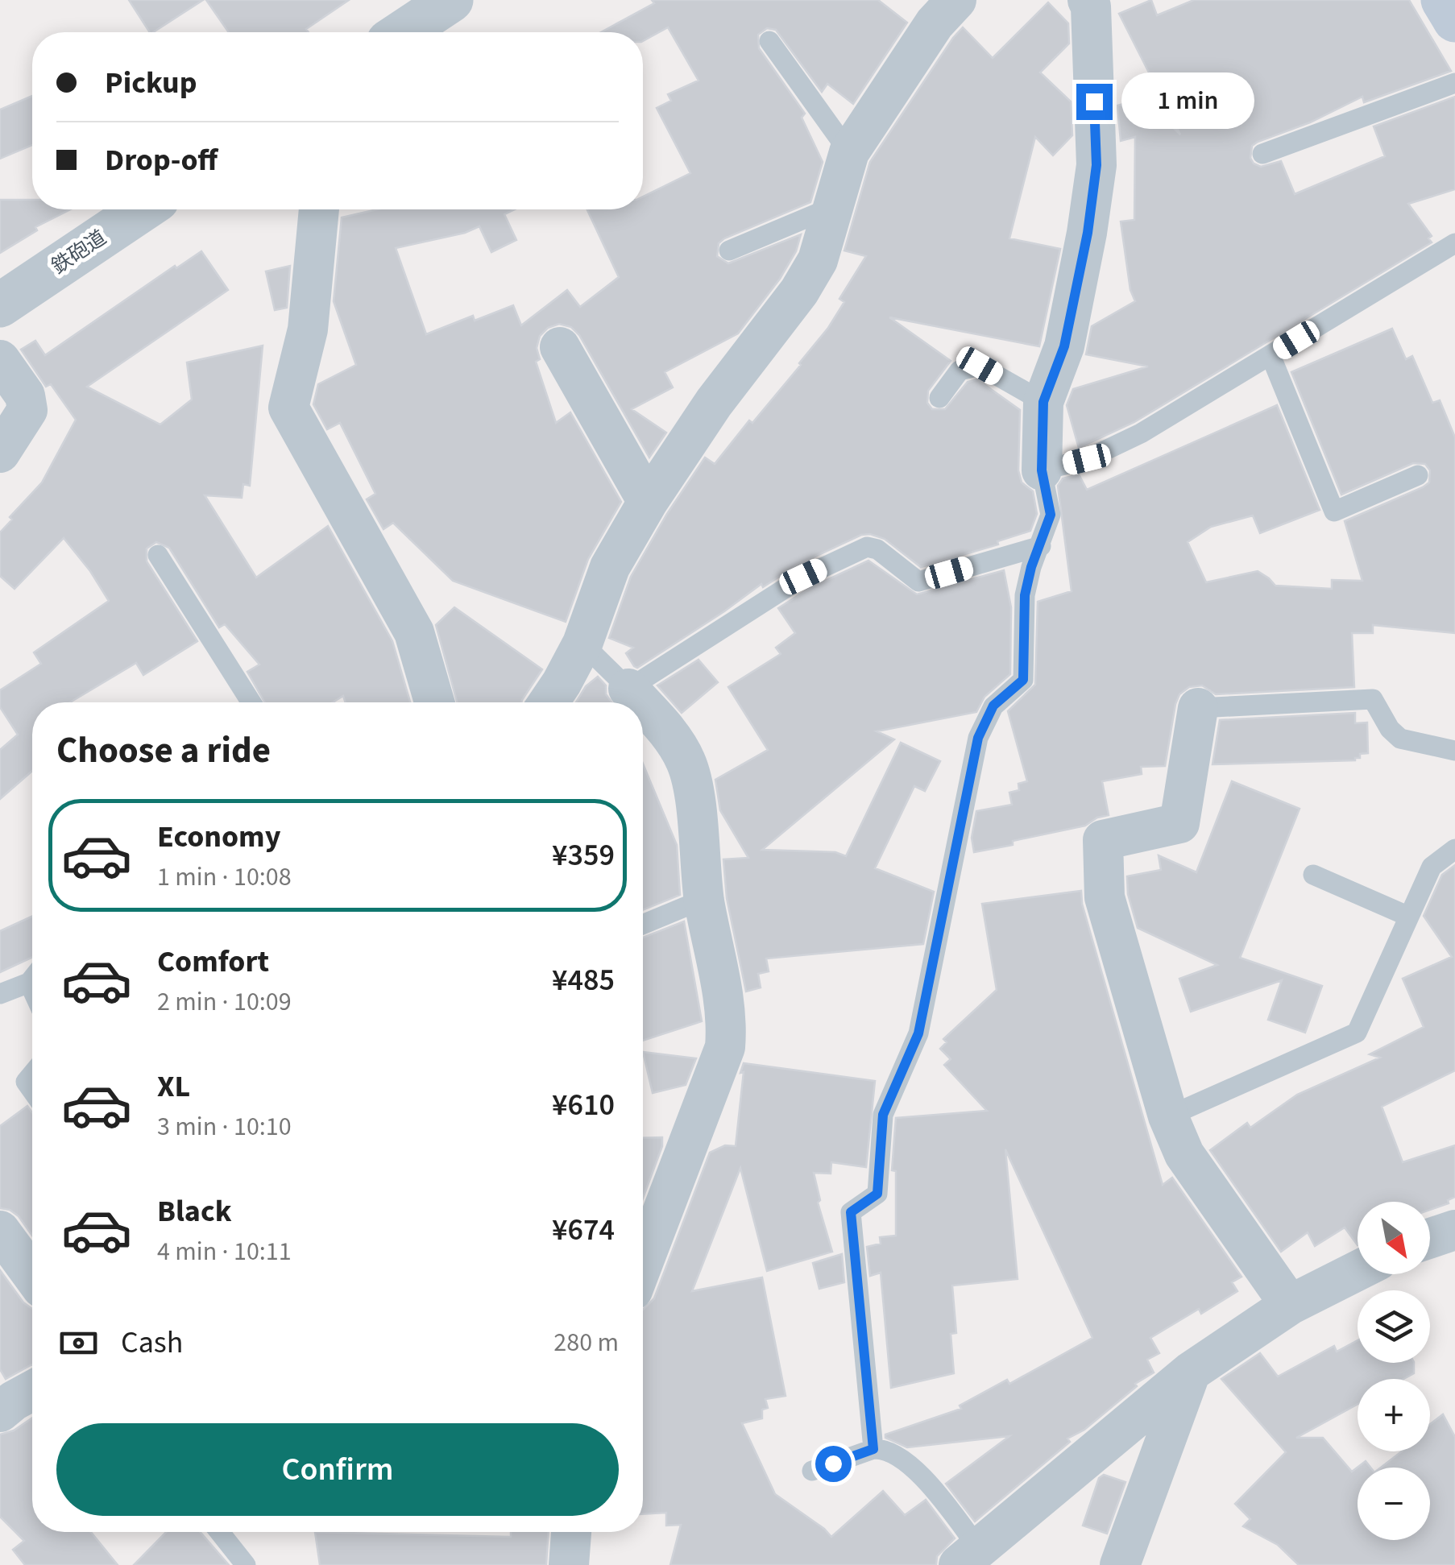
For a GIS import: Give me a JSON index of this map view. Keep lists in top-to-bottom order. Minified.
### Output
{"streets":{"street":["鉄砲道"]},"north":"bottom right","page":{"banner":["Pickup","Drop-off"],"bubble":"1 min","heading":"Choose a ride","list":[{"name":"Economy","note":"1 min · 10:08","value":"¥359"},{"name":"Comfort","note":"2 min · 10:09","value":"¥485"},{"name":"XL","note":"3 min · 10:10","value":"¥610"},{"name":"Black","note":"4 min · 10:11","value":"¥674"}],"map_buttons":["+","−"],"pay":["Cash","280 m"],"buttons":"Confirm"}}
